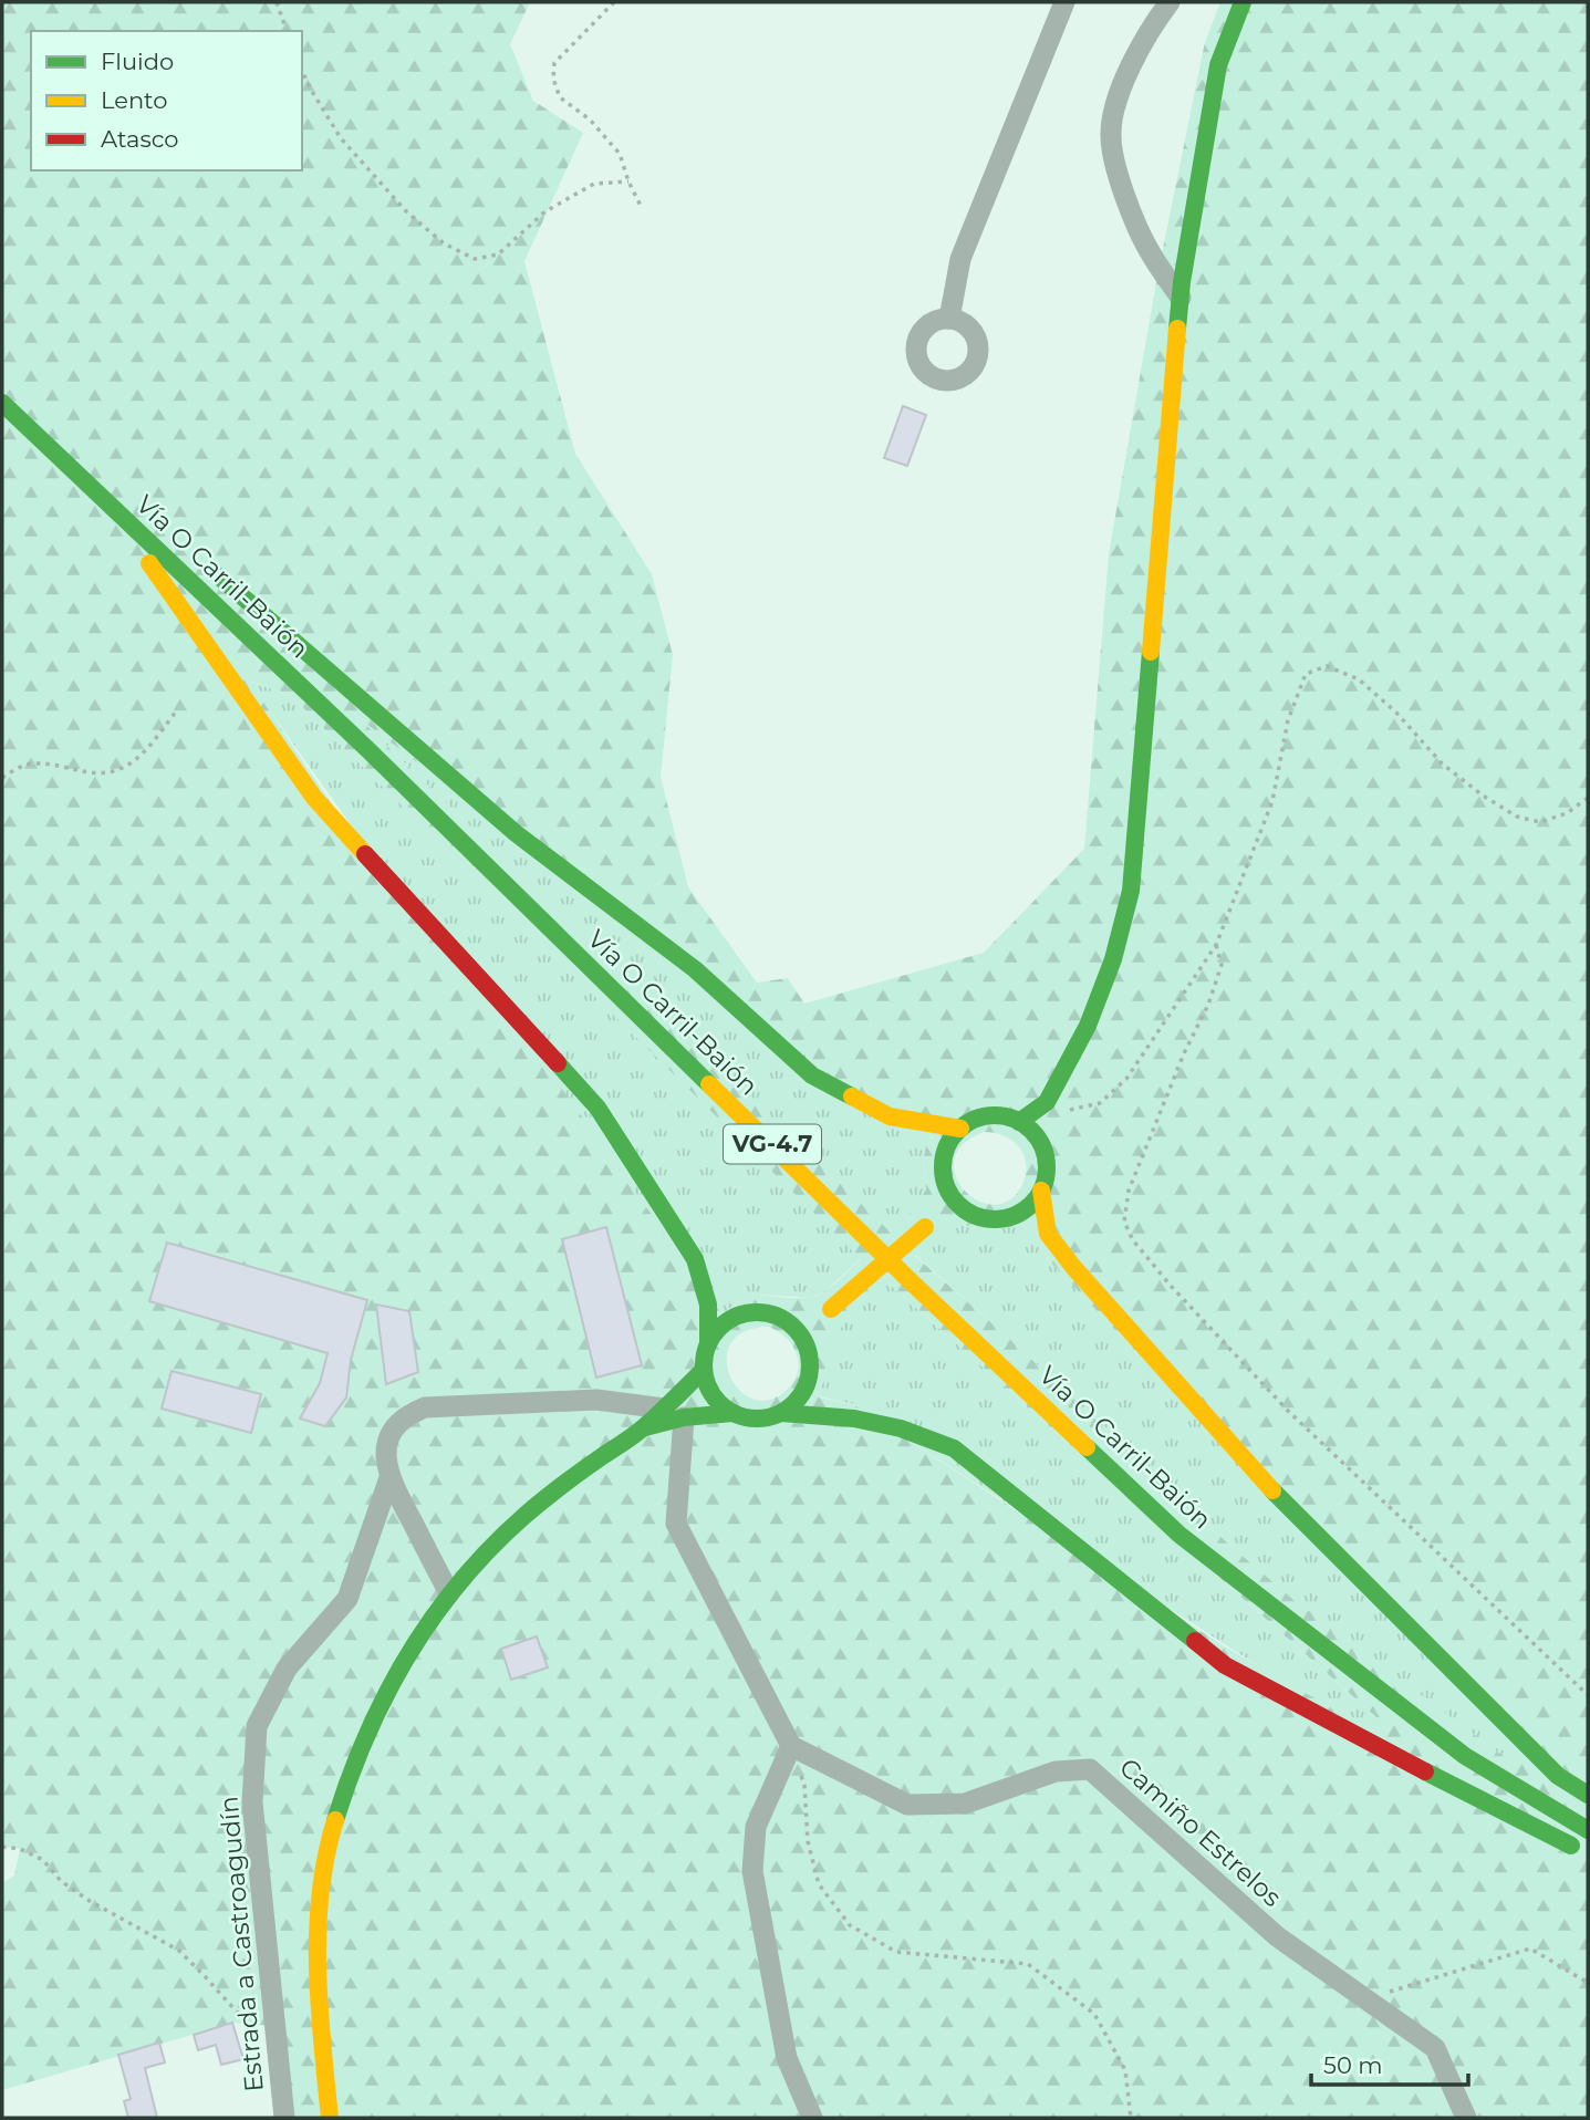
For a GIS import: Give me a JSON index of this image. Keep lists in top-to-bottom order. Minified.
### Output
{"streets":{"main road":["Vía O Carril-Baión","VG-4.7"],"street":["Camiño Estrelos","Estrada a Castroagudín"]},"legend":["Fluido","Lento","Atasco"],"scale_bar":"50 m"}
